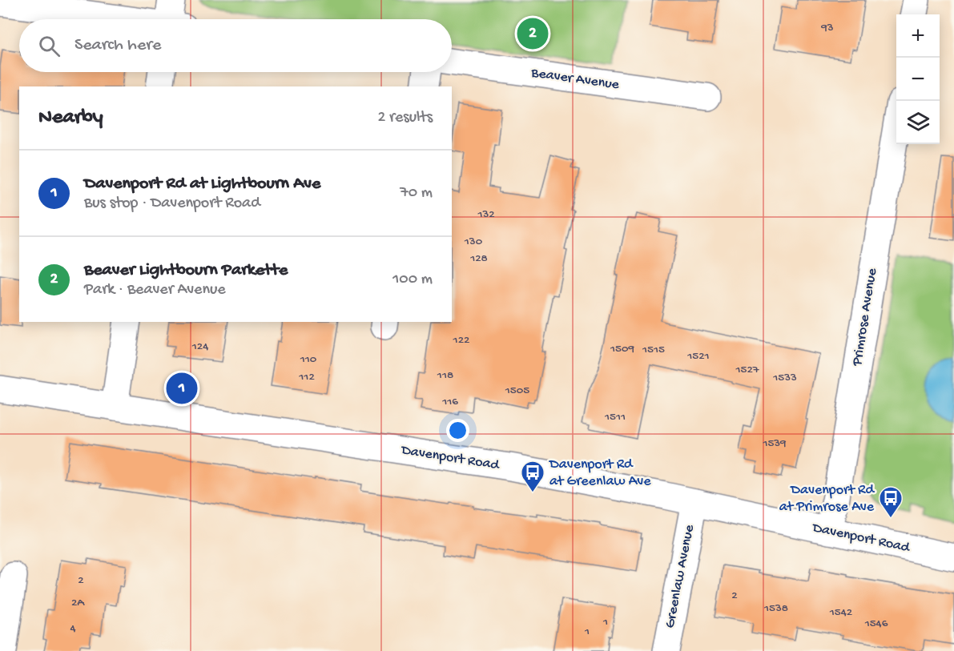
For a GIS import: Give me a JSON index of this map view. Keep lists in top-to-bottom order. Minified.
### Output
{"streets":{"street":["Beaver Avenue","Primrose Avenue","Davenport Road","Greenlaw Avenue"]},"crossings":[["Primrose Avenue","Davenport Road"],["Davenport Road","Greenlaw Avenue"]],"places":{"bus stop":["Davenport Rd at Greenlaw Ave","Davenport Rd at Primrose Ave"]},"house_numbers":["93","132","130","128","122","124","1509","1515","1521","110","1527","118","112","1533","1505","116","1511","1539","2","2","2A","1538","1542","1","1546","4","1"],"page":{"map_buttons":["+","−"],"pins":["2","1"],"search":"Search here","heading":["Nearby","2 results"],"list":[{"mark":"1","name":"Davenport Rd at Lightbourn Ave","note":"Bus stop · Davenport Road","value":"70 m"},{"mark":"2","name":"Beaver Lightbourn Parkette","note":"Park · Beaver Avenue","value":"100 m"}]}}
